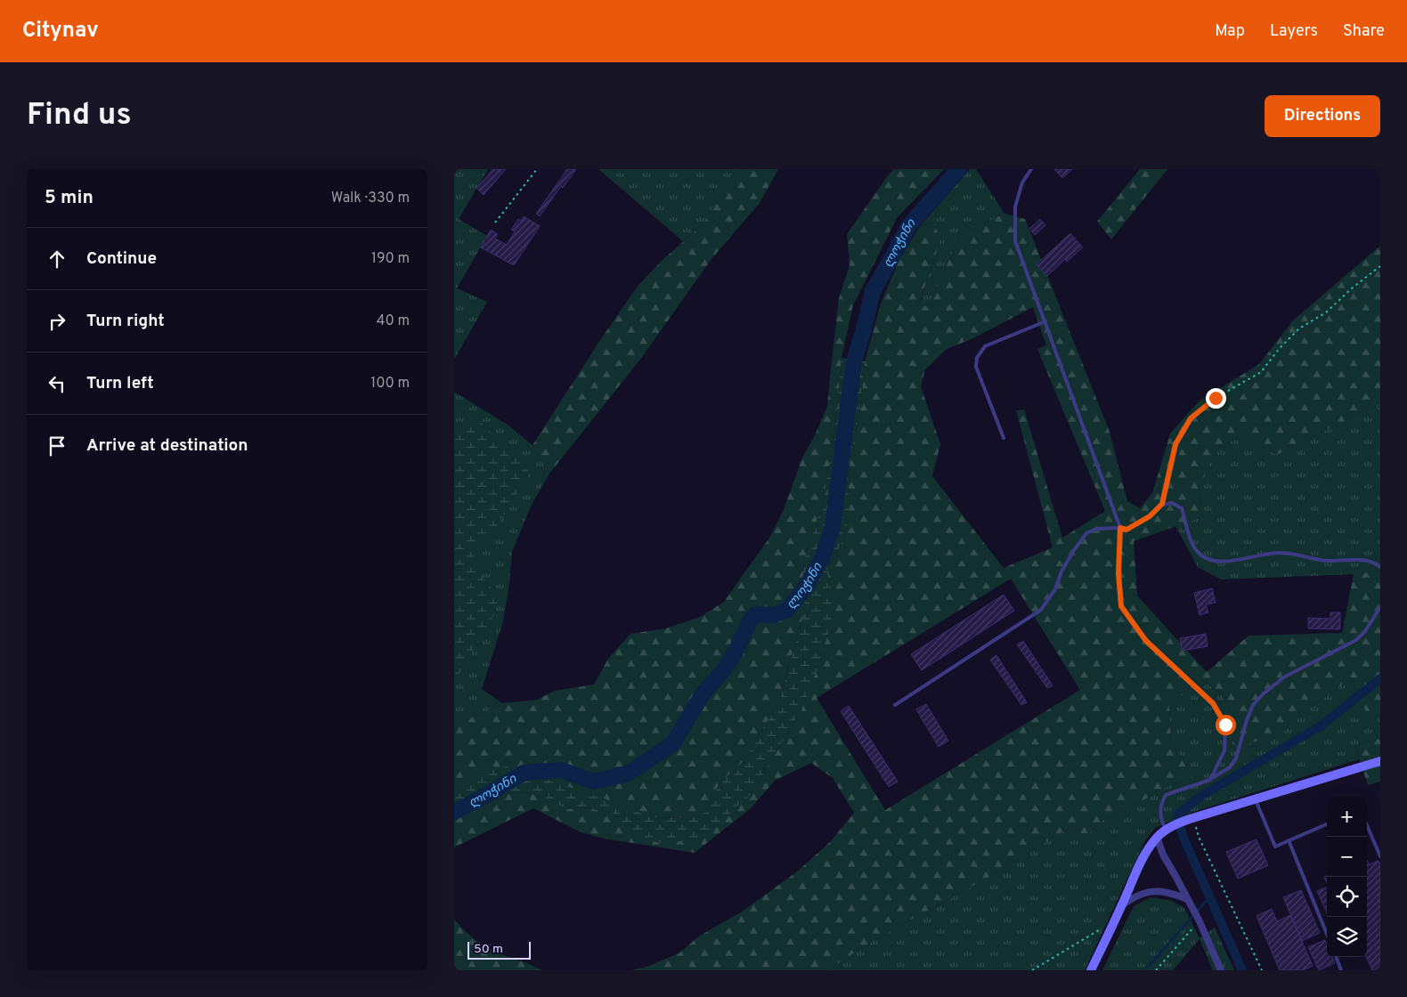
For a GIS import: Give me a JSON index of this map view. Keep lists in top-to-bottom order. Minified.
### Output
{"water":["ლოჭინი"],"scale_bar":"50 m","page":{"header":"Citynav","nav":["Map","Layers","Share"],"buttons":"Directions","title":"Find us","heading":["5 min","Walk · 330 m"],"list":[["Continue","190 m"],["Turn right","40 m"],["Turn left","100 m"],"Arrive at destination"],"map_buttons":["+","−"],"scale":"50 m"}}
